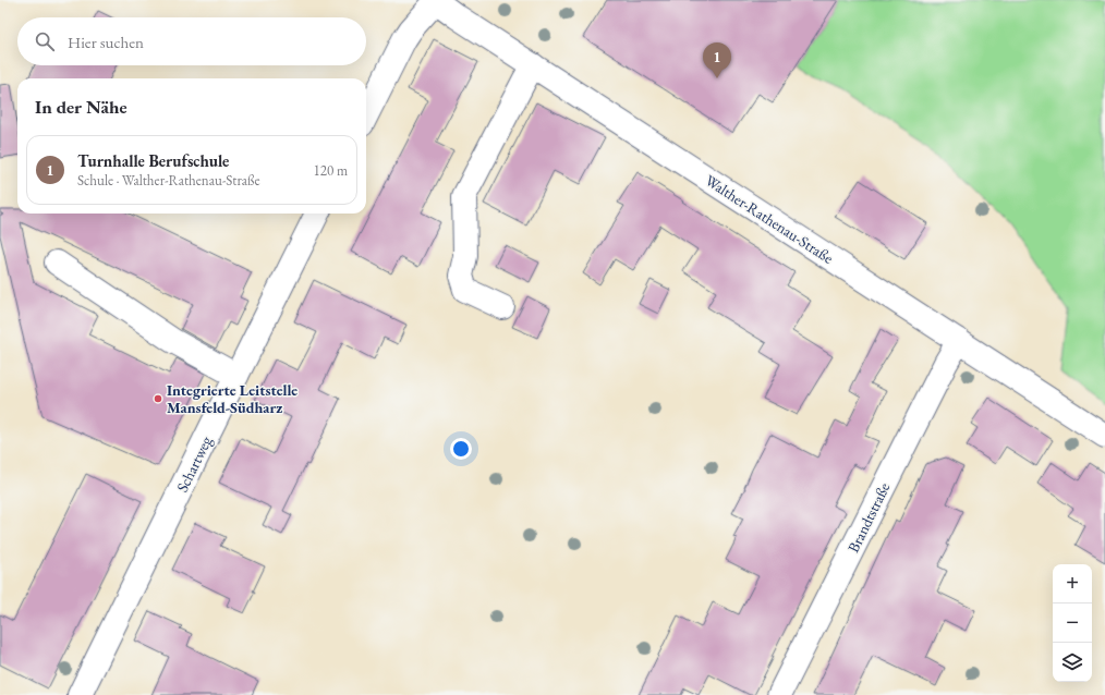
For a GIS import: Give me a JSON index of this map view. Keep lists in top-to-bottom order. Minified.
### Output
{"streets":{"street":["Walther-Rathenau-Straße","Schartweg","Brandtstraße"]},"crossings":[["Walther-Rathenau-Straße","Brandtstraße"]],"places":["Integrierte Leitstelle Mansfeld-Südharz"],"page":{"search":"Hier suchen","pins":"1","heading":"In der Nähe","list":[{"mark":"1","name":"Turnhalle Berufschule","note":"Schule · Walther-Rathenau-Straße","value":"120 m"}],"map_buttons":["+","−"]}}
